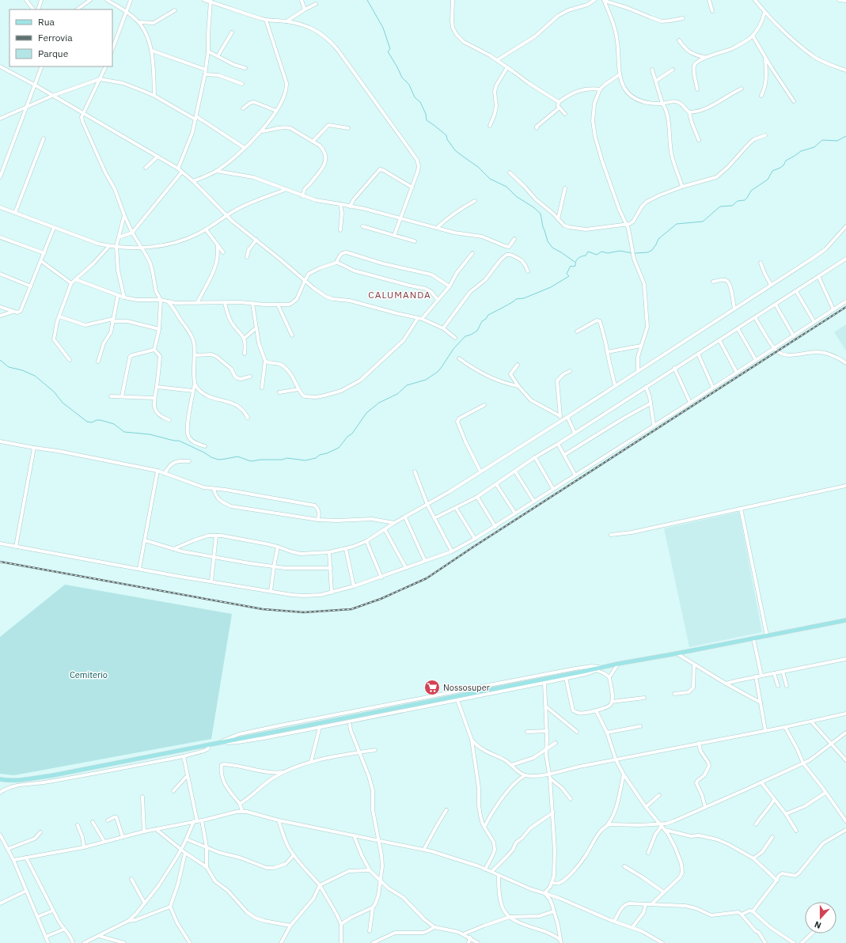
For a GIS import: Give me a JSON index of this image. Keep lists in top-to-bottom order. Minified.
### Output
{"districts":["CALUMANDA"],"parks":["Cemiterio"],"places":{"supermarket":["Nossosuper"]},"legend":["Rua","Ferrovia","Parque"],"north":"bottom"}
